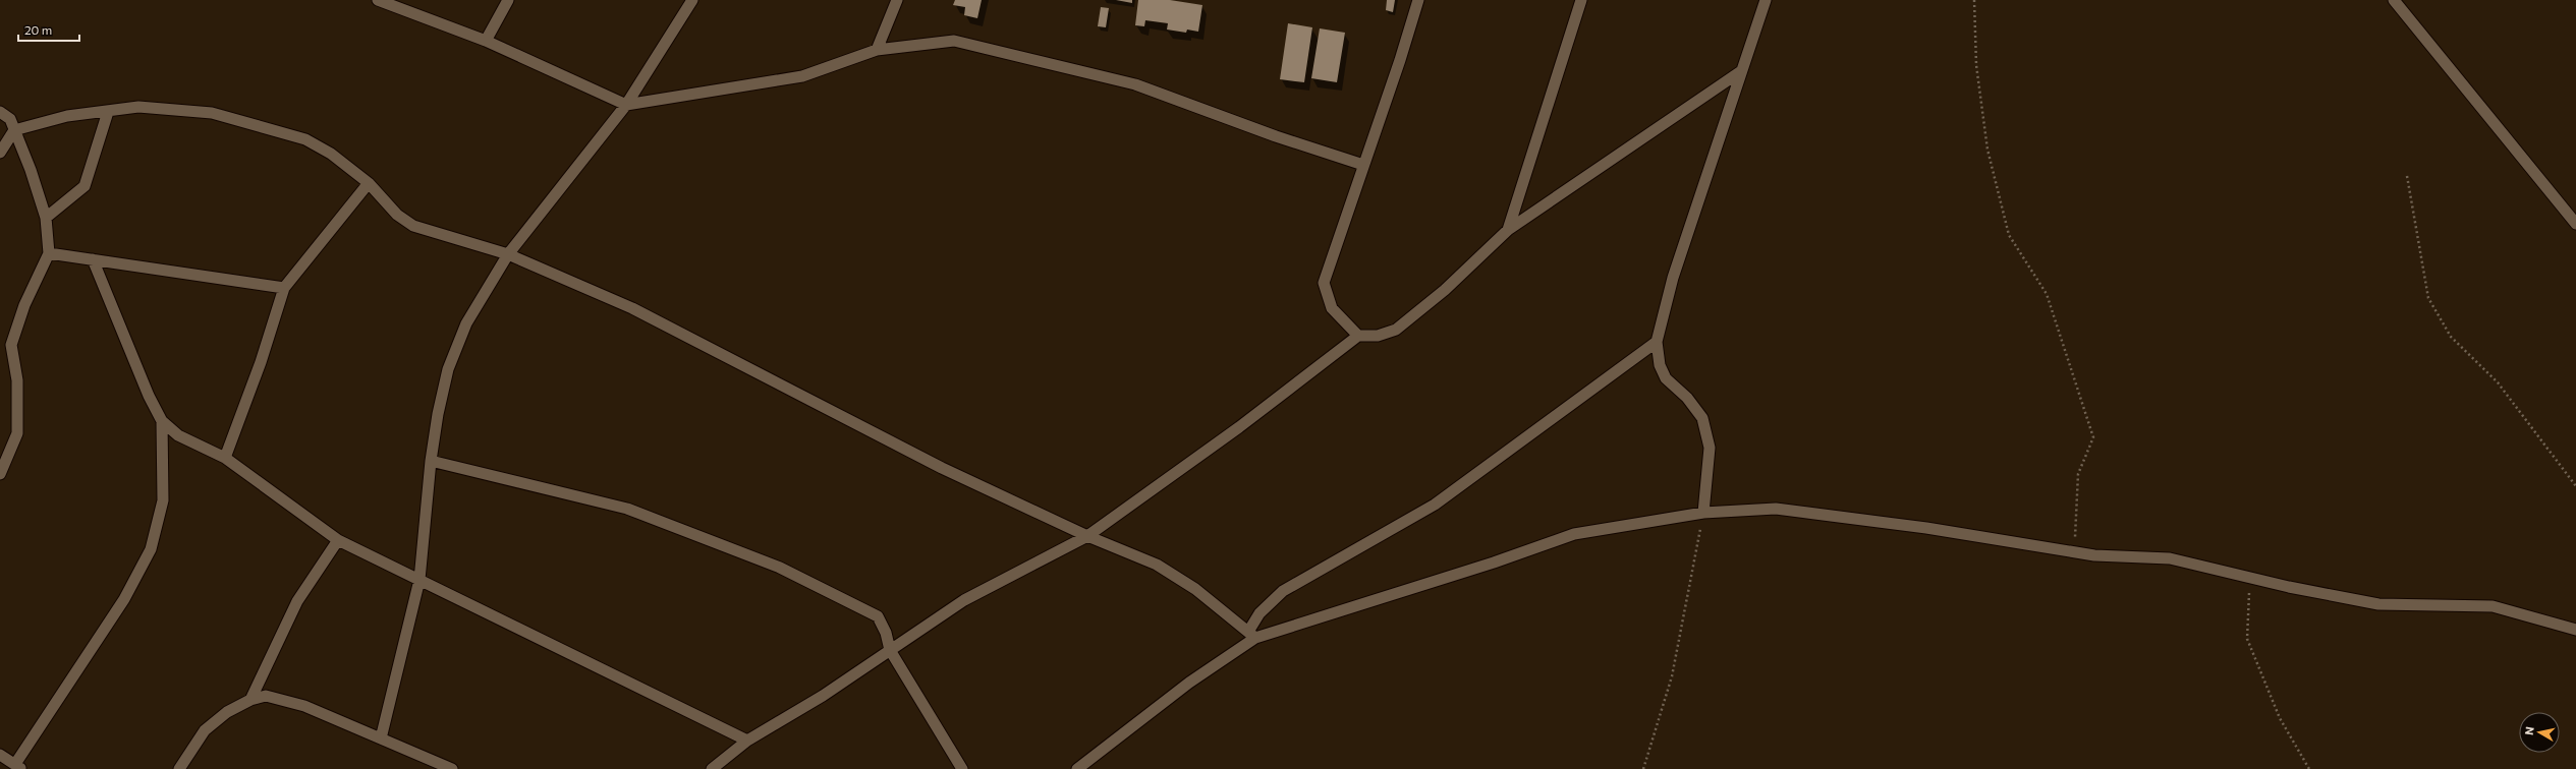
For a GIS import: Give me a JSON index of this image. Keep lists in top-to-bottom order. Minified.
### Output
{"scale_bar":"20 m","north":"left"}
